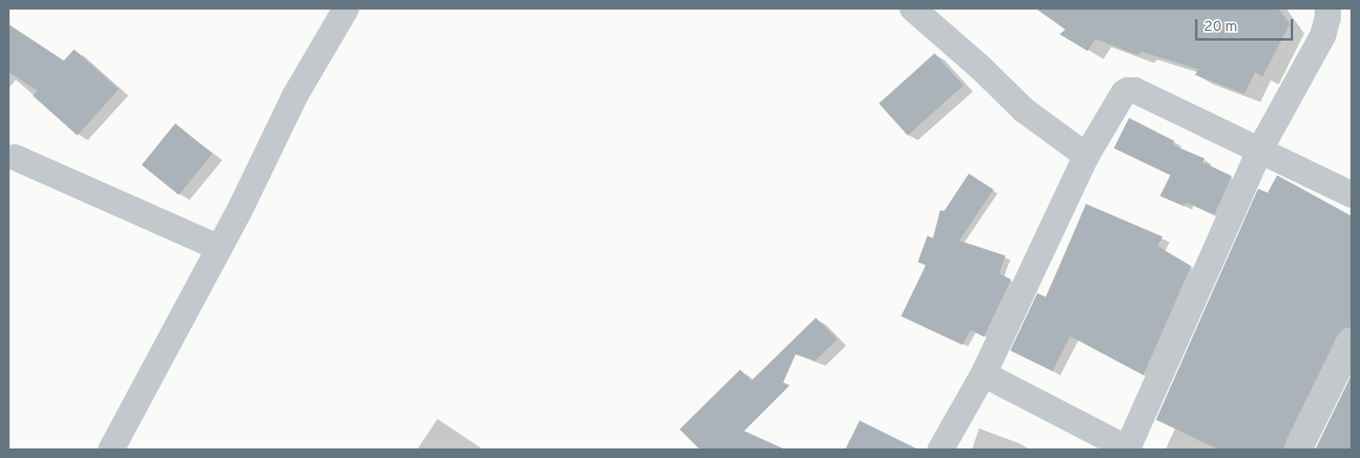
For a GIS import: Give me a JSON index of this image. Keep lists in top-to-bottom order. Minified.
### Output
{"scale_bar":"20 m"}
